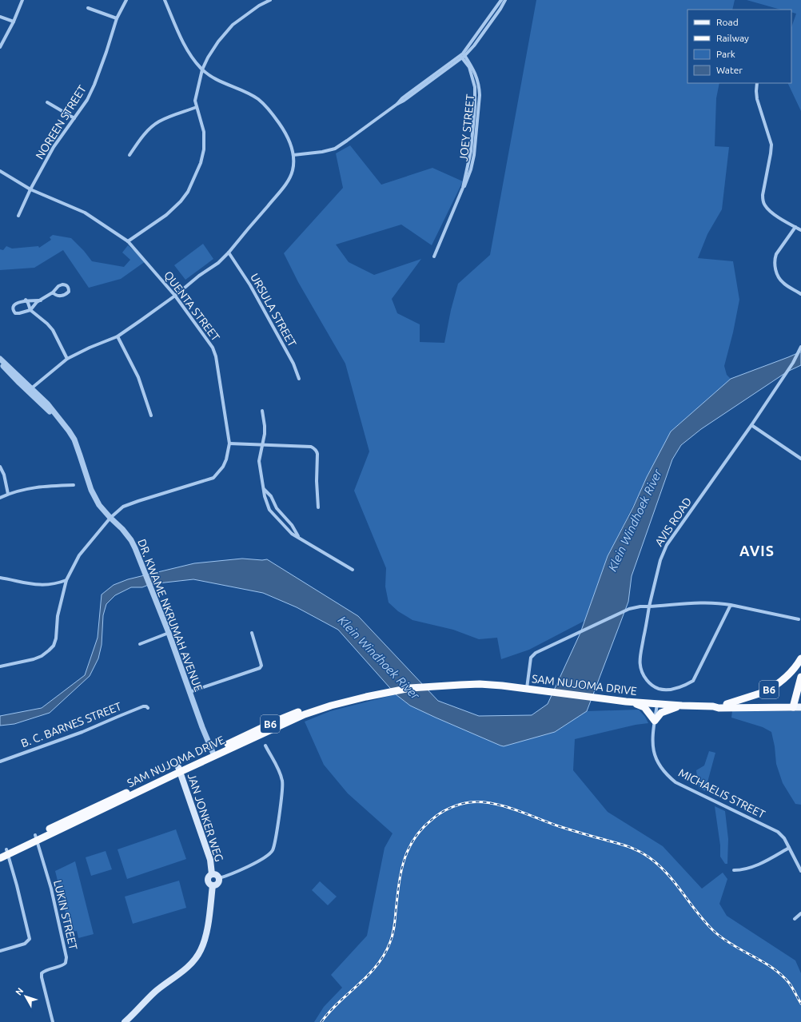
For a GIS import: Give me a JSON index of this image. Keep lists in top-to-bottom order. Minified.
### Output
{"streets":{"highway":["SAM NUJOMA DRIVE","B6"],"main road":["JAN JONKER WEG"],"street":["NOREEN STREET","JOEY STREET","QUENTA STREET","URSULA STREET","AVIS ROAD","DR. KWAME NKRUMAH AVENUE","B. C. BARNES STREET","MICHAELIS STREET","LUKIN STREET"]},"crossings":[["NOREEN STREET","QUENTA STREET"],["QUENTA STREET","DR. KWAME NKRUMAH AVENUE"],["DR. KWAME NKRUMAH AVENUE","SAM NUJOMA DRIVE"],["SAM NUJOMA DRIVE","B6"],["SAM NUJOMA DRIVE","MICHAELIS STREET"],["SAM NUJOMA DRIVE","JAN JONKER WEG"],["SAM NUJOMA DRIVE","LUKIN STREET"]],"districts":["AVIS"],"water":["Klein Windhoek River"],"legend":["Road","Railway","Park","Water"],"north":"top left"}
